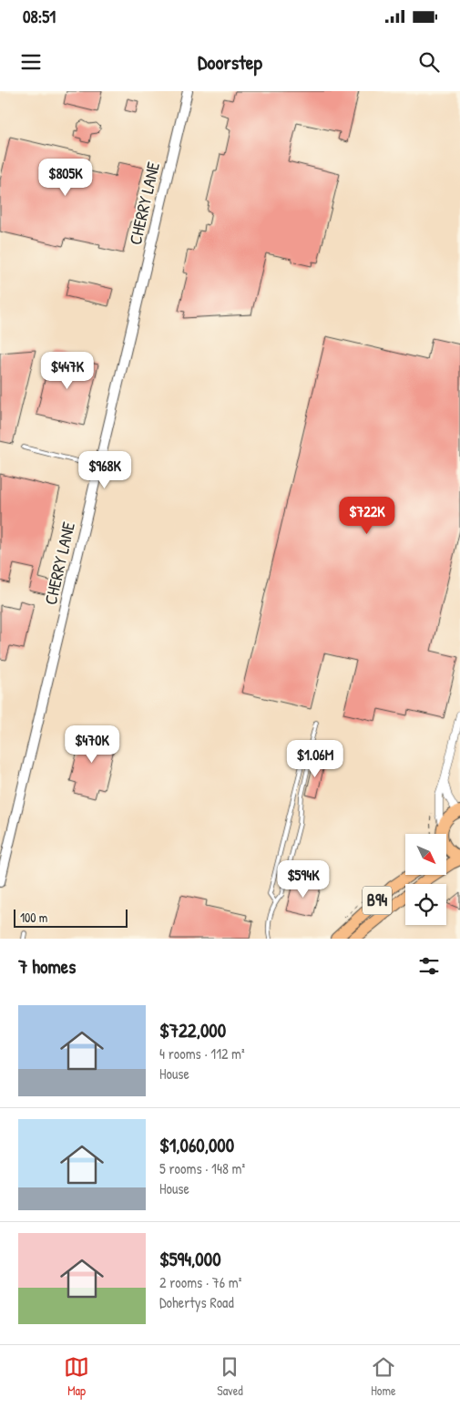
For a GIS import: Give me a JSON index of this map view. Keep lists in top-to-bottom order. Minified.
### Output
{"streets":{"main road":["B94"],"street":["CHERRY LANE"]},"scale_bar":"100 m","north":"bottom right","page":{"status":"08:51","header":"Doorstep","price":["$805K","$447K","$968K","$722K","$470K","$1.06M","$594K"],"scale":"100 m","heading":"7 homes","list":[{"name":"$722,000","note":"4 rooms · 112 m² · House"},{"name":"$1,060,000","note":"5 rooms · 148 m² · House"},{"name":"$594,000","note":"2 rooms · 76 m² · Dohertys Road"}],"tabs":["Map","Saved","Home"]}}
